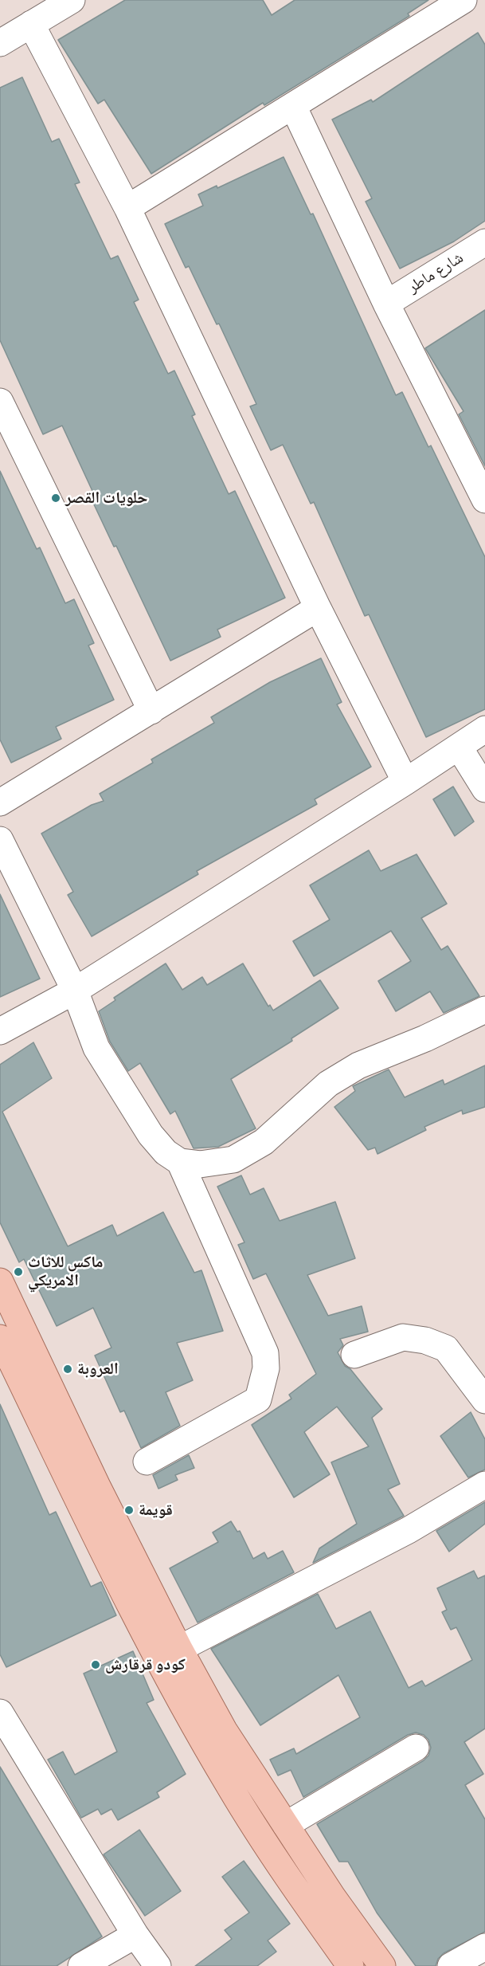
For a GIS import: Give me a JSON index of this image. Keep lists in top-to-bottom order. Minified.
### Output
{"streets":{"street":["شارع ماطر"]},"places":["حلويات القصر","ماكس للاثاث الامريكي","العروبة","قويمة","كودو قرقارش"]}
